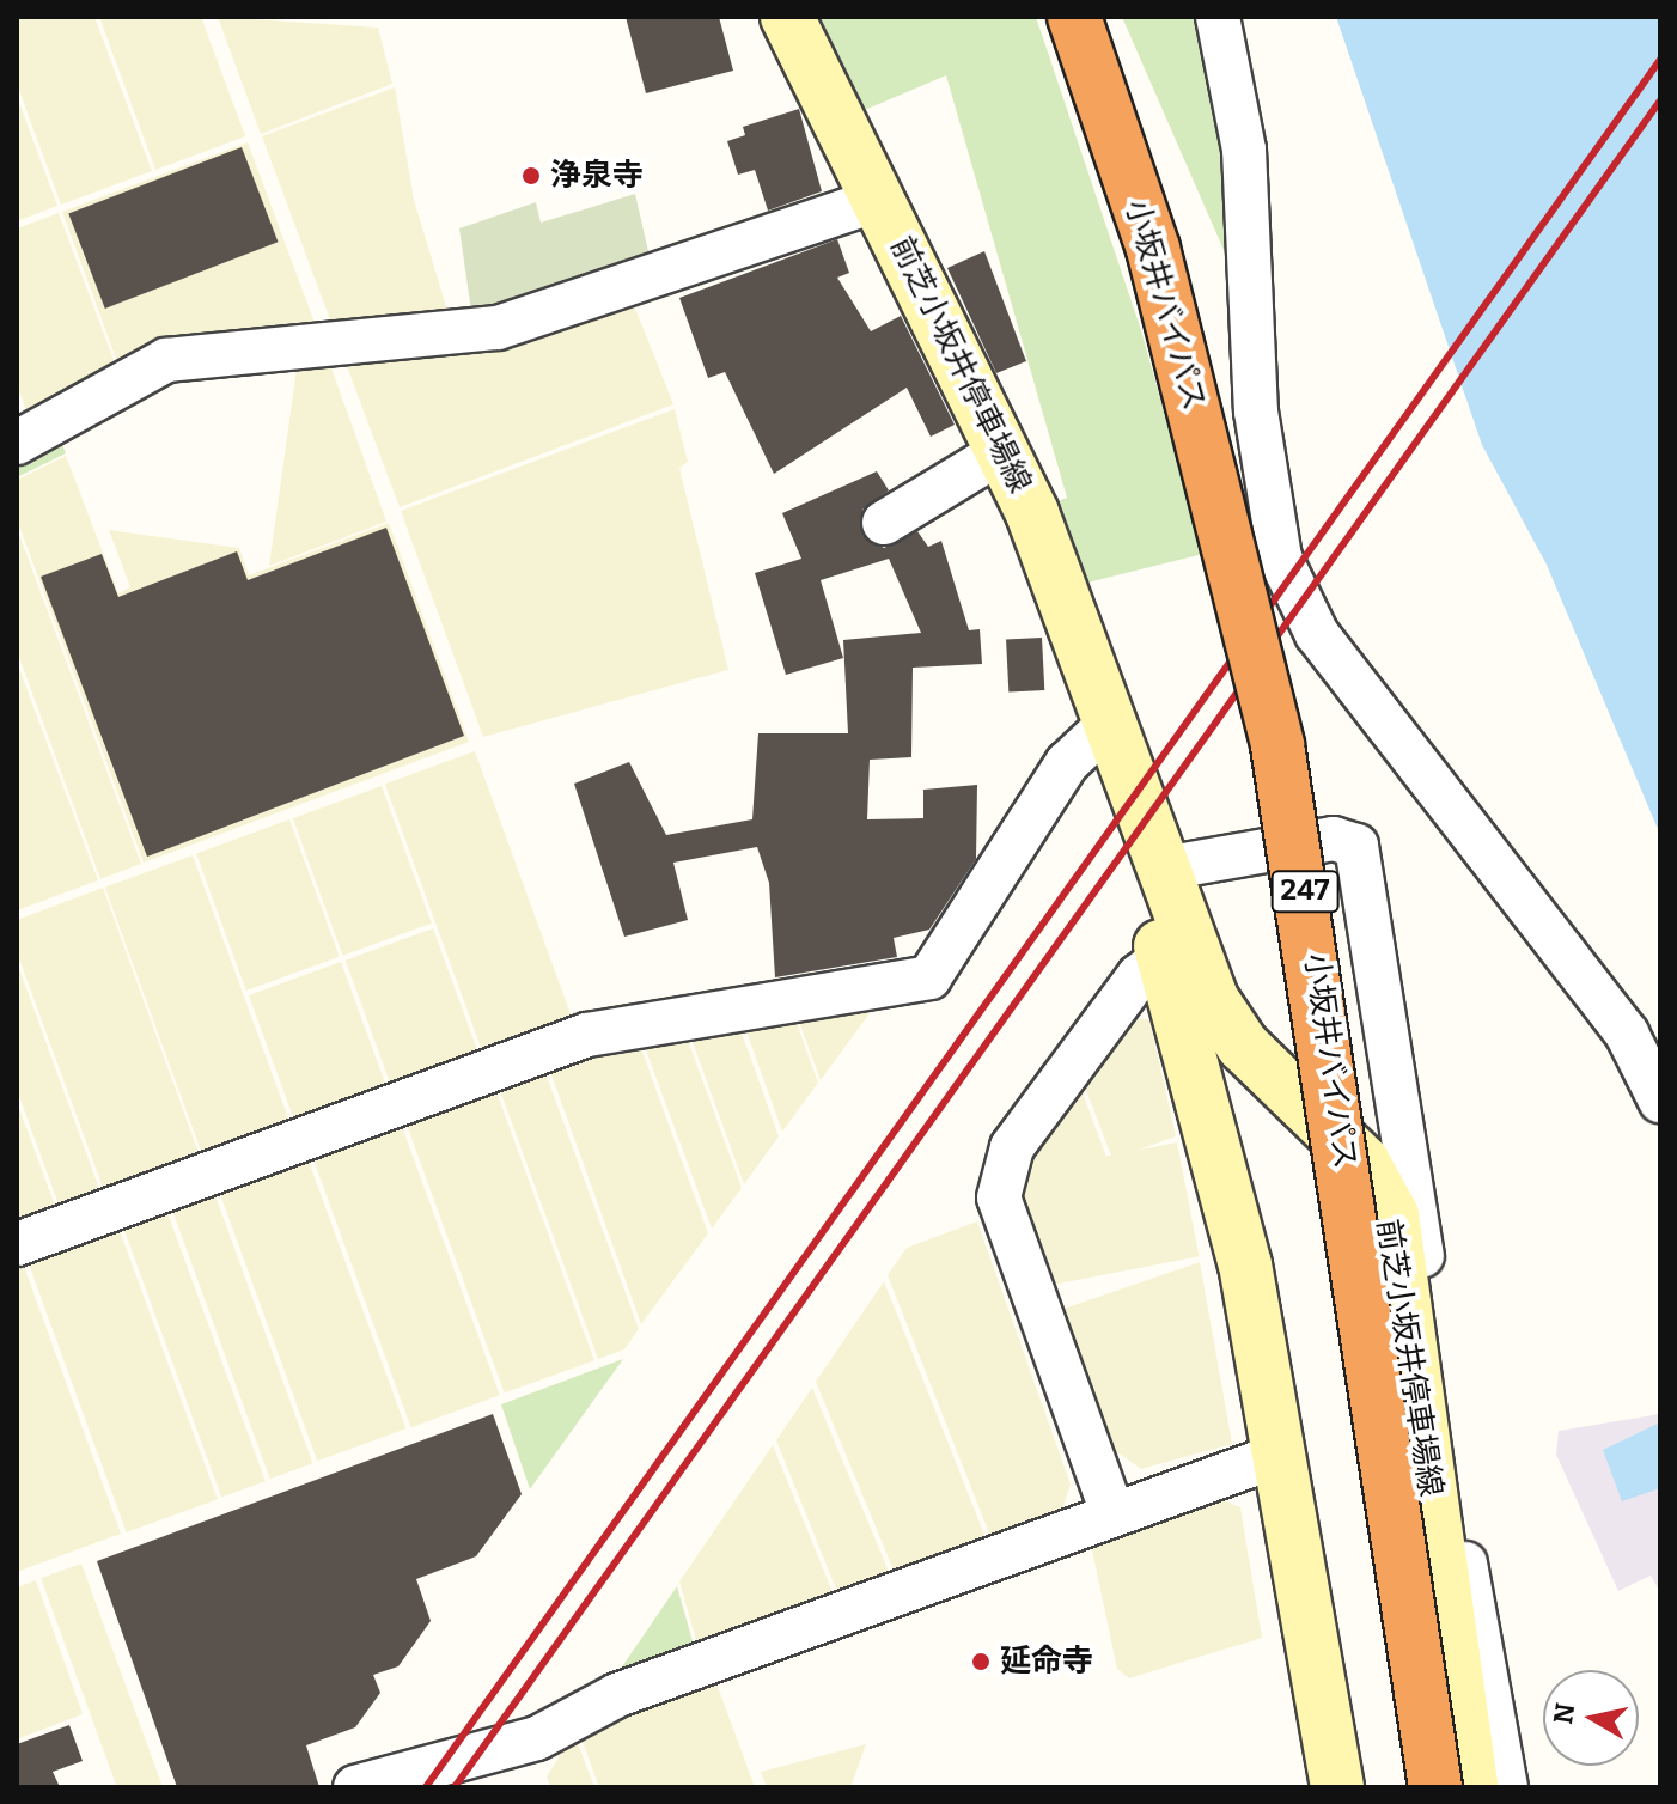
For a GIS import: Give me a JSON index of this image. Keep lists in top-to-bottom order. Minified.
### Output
{"streets":{"highway":["小坂井バイパス","247"],"main road":["前芝小坂井停車場線"]},"places":["浄泉寺","延命寺"],"north":"left"}
